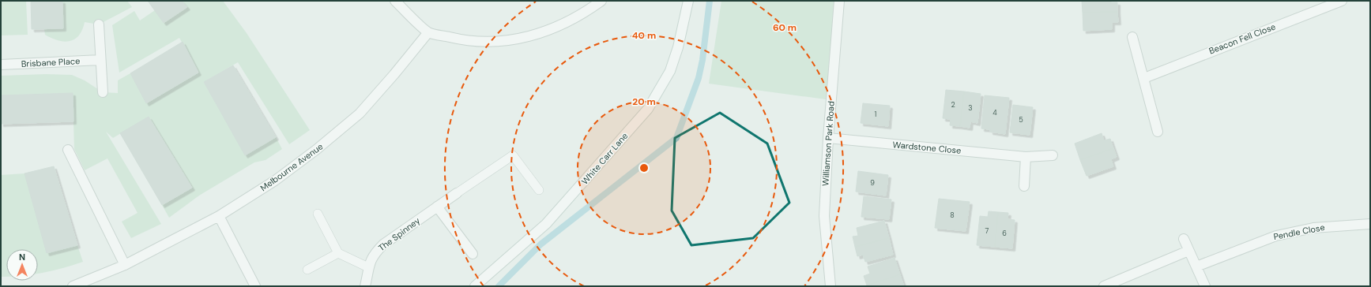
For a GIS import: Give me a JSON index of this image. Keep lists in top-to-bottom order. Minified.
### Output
{"streets":{"street":["Beacon Fell Close","Brisbane Place","Williamson Park Road","Wardstone Close","White Carr Lane","Melbourne Avenue","Pendle Close","The Spinney"]},"crossings":[["Williamson Park Road","Wardstone Close"]],"house_numbers":["2","3","4","1","5","9","8","7","6"],"north":"top","rings":["60 m","40 m","20 m"]}
